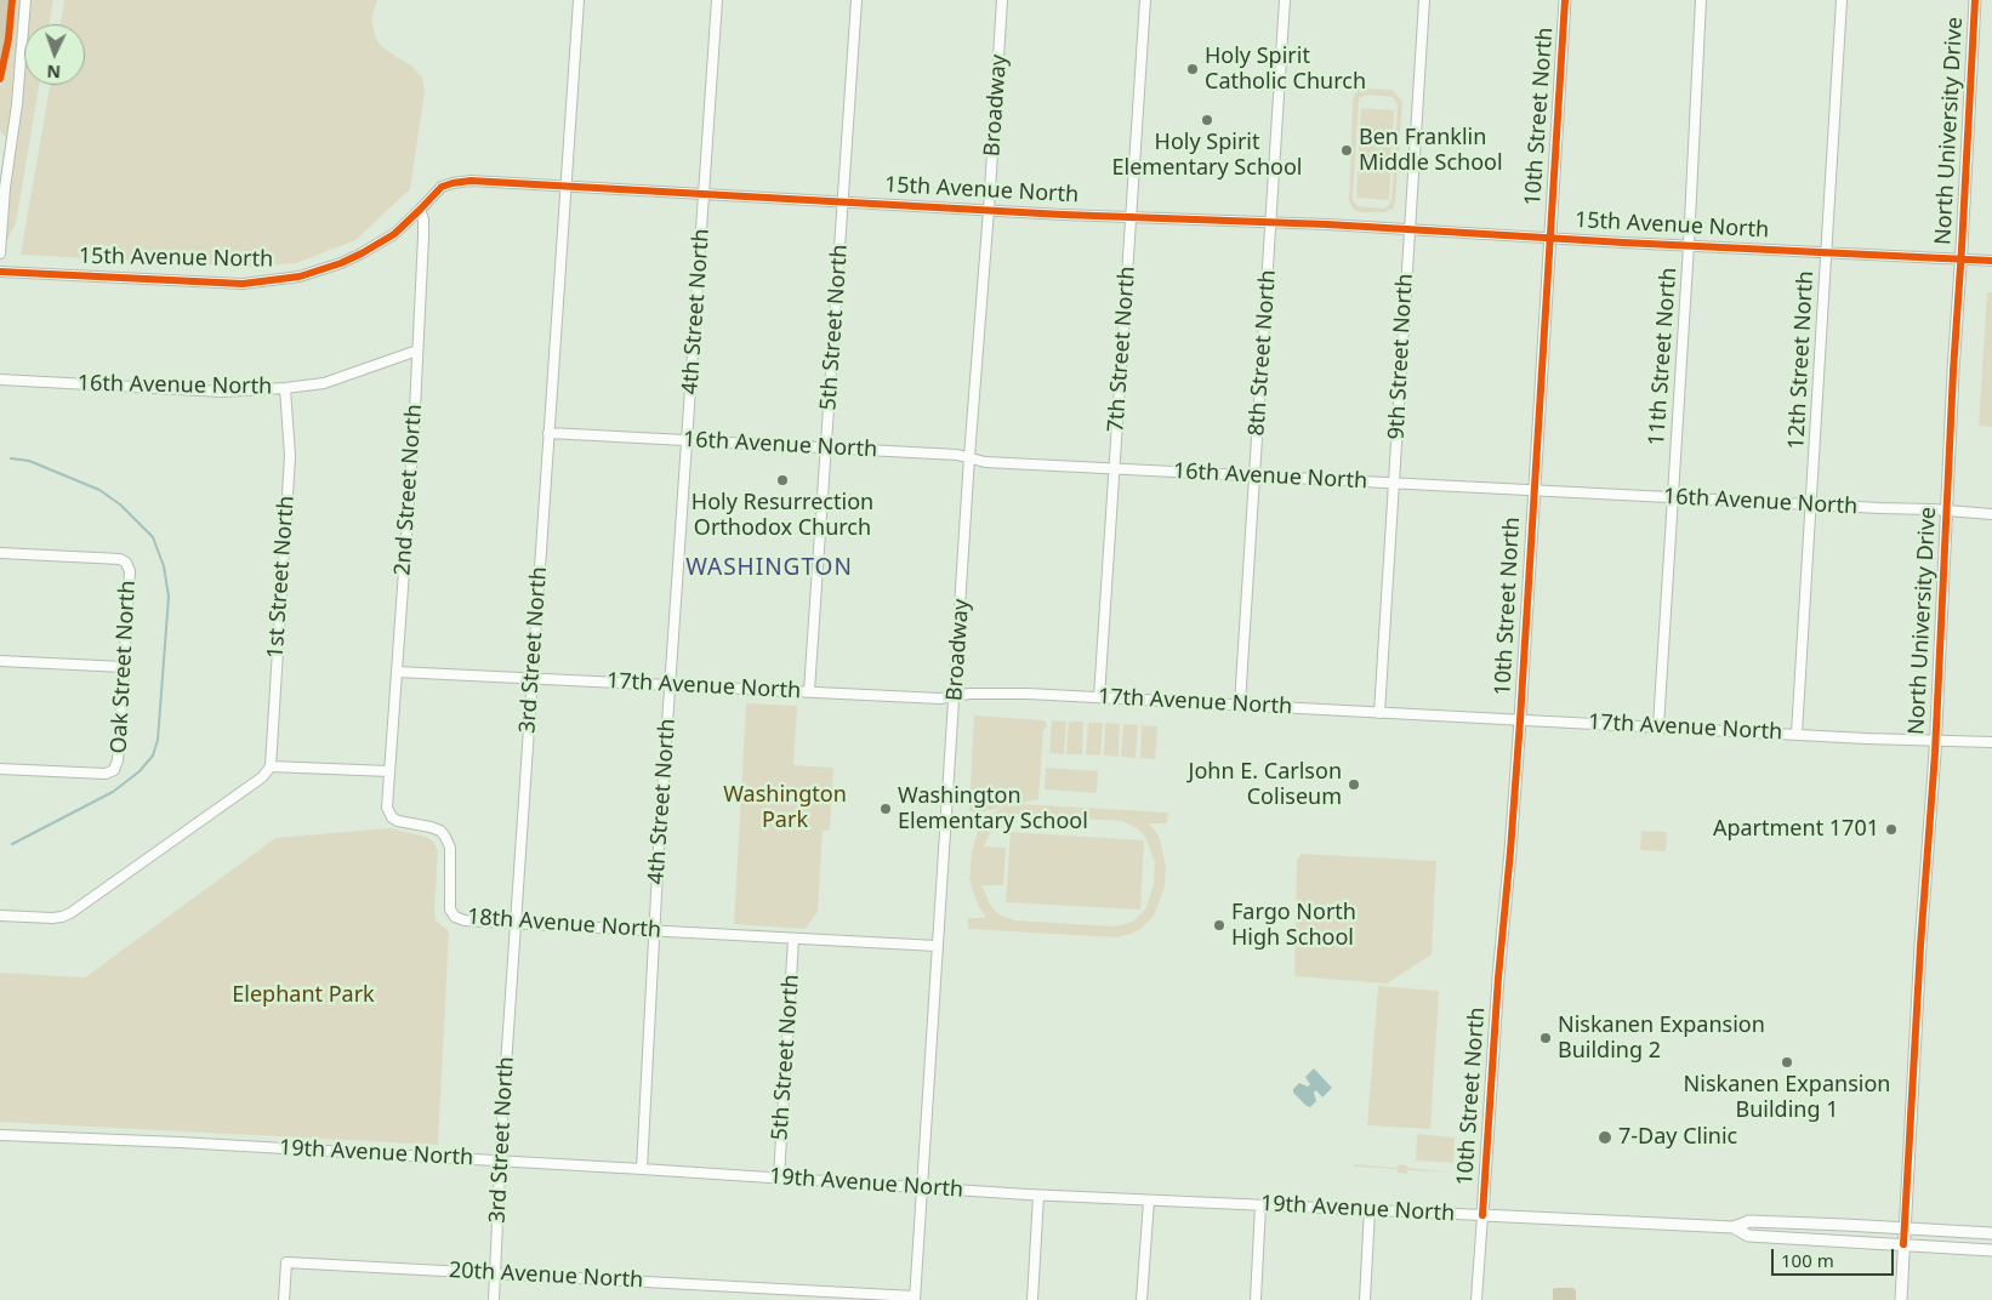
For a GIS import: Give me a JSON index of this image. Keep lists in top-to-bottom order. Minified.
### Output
{"streets":{"main road":["10th Street North","North University Drive","19th Avenue North"],"street":["Broadway","15th Avenue North","4th Street North","5th Street North","7th Street North","8th Street North","9th Street North","11th Street North","12th Street North","16th Avenue North","2nd Street North","1st Street North","3rd Street North","Oak Street North","17th Avenue North","18th Avenue North","20th Avenue North"]},"crossings":[["Broadway","15th Avenue North"],["Broadway","16th Avenue North"],["Broadway","17th Avenue North"],["Broadway","18th Avenue North"],["Broadway","19th Avenue North"],["Broadway","20th Avenue North"],["10th Street North","15th Avenue North"],["10th Street North","16th Avenue North"],["10th Street North","17th Avenue North"],["10th Street North","19th Avenue North"],["North University Drive","15th Avenue North"],["North University Drive","16th Avenue North"],["North University Drive","17th Avenue North"],["North University Drive","19th Avenue North"],["15th Avenue North","4th Street North"],["15th Avenue North","5th Street North"],["15th Avenue North","7th Street North"],["15th Avenue North","8th Street North"],["15th Avenue North","9th Street North"],["15th Avenue North","11th Street North"],["15th Avenue North","12th Street North"],["15th Avenue North","2nd Street North"],["15th Avenue North","3rd Street North"],["4th Street North","16th Avenue North"],["4th Street North","17th Avenue North"],["4th Street North","18th Avenue North"],["4th Street North","19th Avenue North"],["5th Street North","16th Avenue North"],["5th Street North","17th Avenue North"],["5th Street North","18th Avenue North"],["5th Street North","19th Avenue North"],["7th Street North","16th Avenue North"],["7th Street North","17th Avenue North"],["8th Street North","16th Avenue North"],["8th Street North","17th Avenue North"],["9th Street North","16th Avenue North"],["9th Street North","17th Avenue North"],["11th Street North","16th Avenue North"],["11th Street North","17th Avenue North"],["12th Street North","16th Avenue North"],["12th Street North","17th Avenue North"],["16th Avenue North","2nd Street North"],["16th Avenue North","1st Street North"],["16th Avenue North","3rd Street North"],["2nd Street North","17th Avenue North"],["2nd Street North","18th Avenue North"],["3rd Street North","17th Avenue North"],["3rd Street North","18th Avenue North"],["3rd Street North","19th Avenue North"],["3rd Street North","20th Avenue North"]],"districts":["WASHINGTON"],"parks":["Washington Park","Elephant Park"],"places":["Holy Spirit Catholic Church","Holy Spirit Elementary School","Ben Franklin Middle School","Holy Resurrection Orthodox Church","John E. Carlson Coliseum","Washington Elementary School","Apartment 1701","Fargo North High School","Niskanen Expansion Building 2","Niskanen Expansion Building 1","7-Day Clinic"],"scale_bar":"100 m","north":"bottom"}
